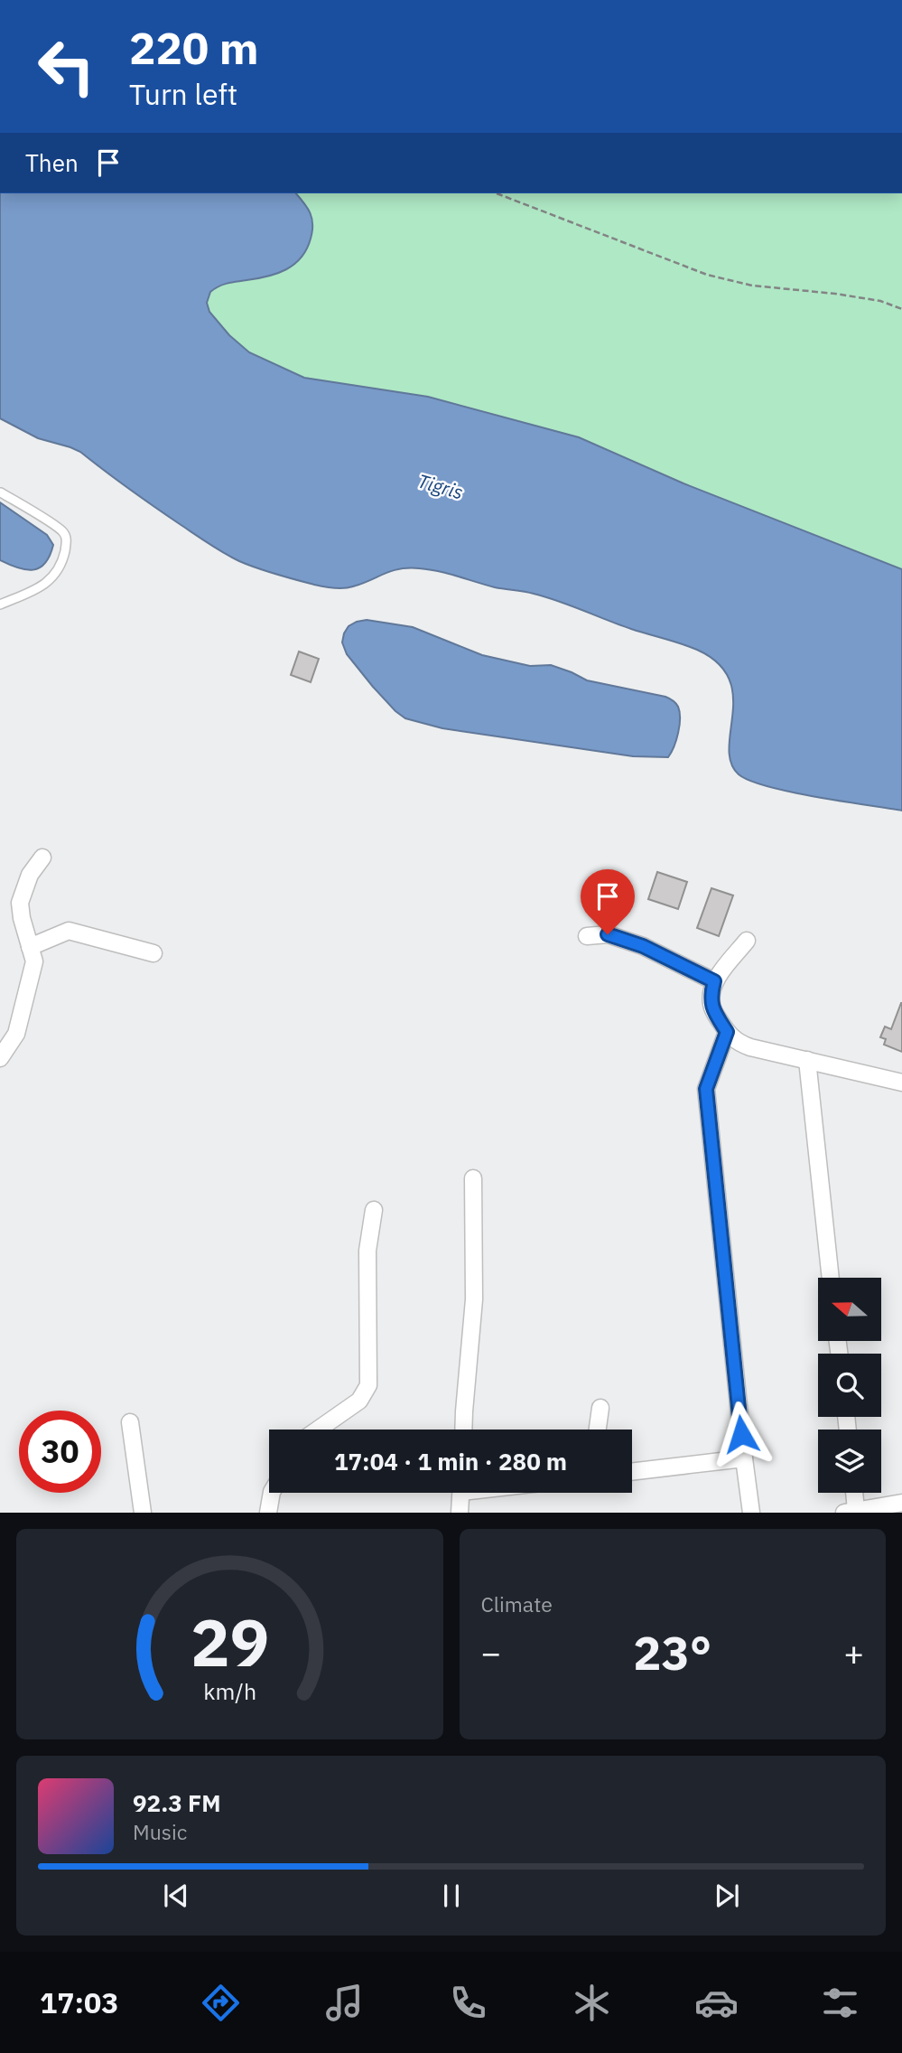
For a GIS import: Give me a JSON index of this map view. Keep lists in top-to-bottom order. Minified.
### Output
{"water":["Tigris"],"north":"left","page":{"turn":["220 m","Turn left"],"then":"Then","limit":"30","trip":"17:04 · 1 min · 280 m","tile":"Climate","heat":["−","23°","+"],"song":["92.3 FM","Music"],"tabs":"17:03","gauge":["29","km/h"]}}
